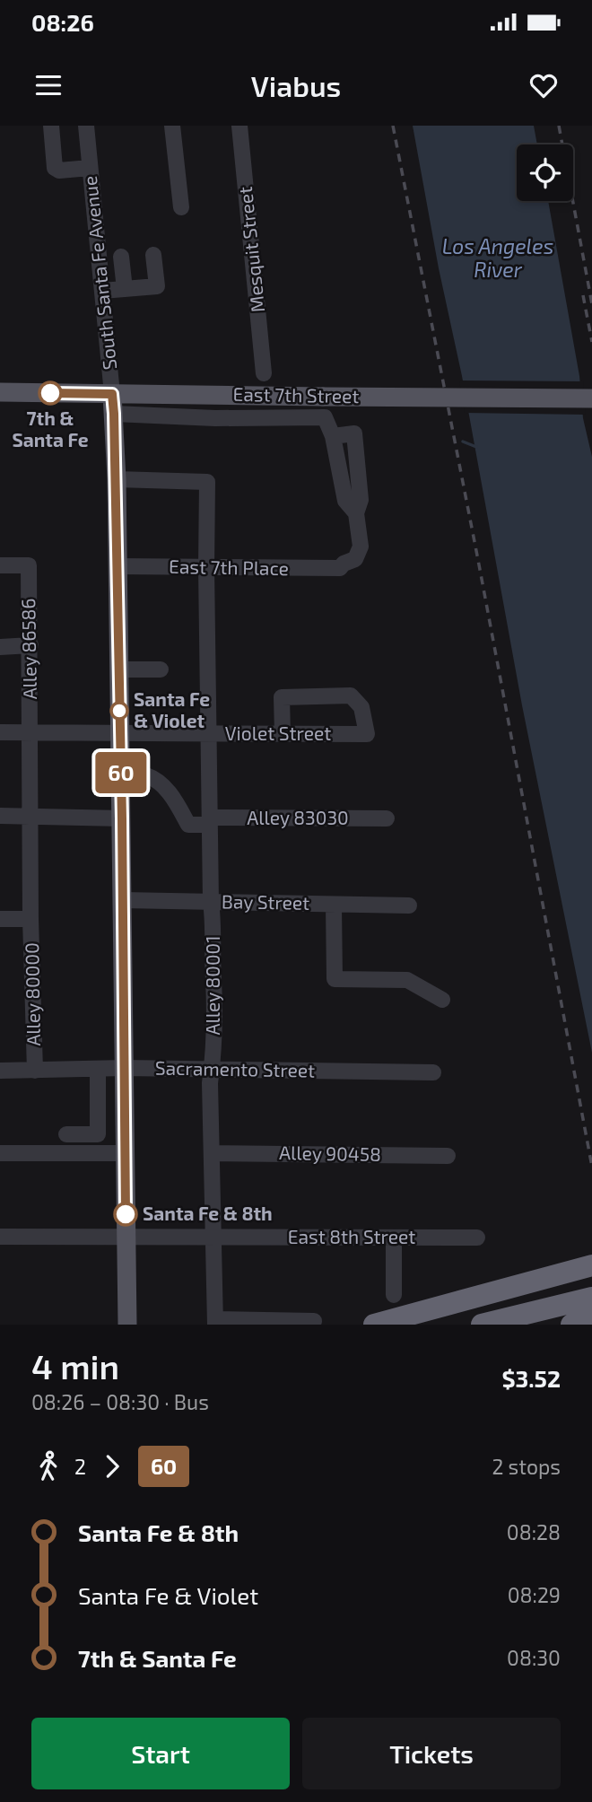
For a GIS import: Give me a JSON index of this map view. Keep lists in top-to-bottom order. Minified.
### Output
{"streets":{"main road":["South Santa Fe Avenue","East 7th Street"],"street":["Mesquit Street","East 7th Place","Alley 86586","Violet Street","Alley 83030","Bay Street","Alley 80001","Alley 80000","Sacramento Street","Alley 90458","East 8th Street"]},"crossings":[["South Santa Fe Avenue","East 7th Street"],["South Santa Fe Avenue","East 7th Place"],["South Santa Fe Avenue","Violet Street"],["South Santa Fe Avenue","Alley 83030"],["South Santa Fe Avenue","Bay Street"],["South Santa Fe Avenue","Alley 80001"],["South Santa Fe Avenue","Sacramento Street"],["South Santa Fe Avenue","East 8th Street"],["East 7th Place","Alley 80001"],["Alley 86586","Violet Street"],["Alley 86586","Alley 80000"],["Violet Street","Alley 80001"],["Alley 83030","Alley 80001"],["Bay Street","Alley 80001"],["Alley 80001","Sacramento Street"],["Alley 80001","Alley 90458"],["Alley 80001","East 8th Street"],["Alley 80000","Sacramento Street"]],"water":["Los Angeles River"],"places":["7th & Santa Fe","Santa Fe & Violet","Santa Fe & 8th"],"lines":["bus line 60"],"page":{"status":"08:26","header":"Viabus","on_map":"60","heading":["4 min","08:26 – 08:30 · Bus","$3.52"],"legs":["2","60","2 stops"],"list":[{"name":"Santa Fe & 8th","value":"08:28"},{"name":"Santa Fe & Violet","value":"08:29"},{"name":"7th & Santa Fe","value":"08:30"}],"buttons":["Start","Tickets"]}}
